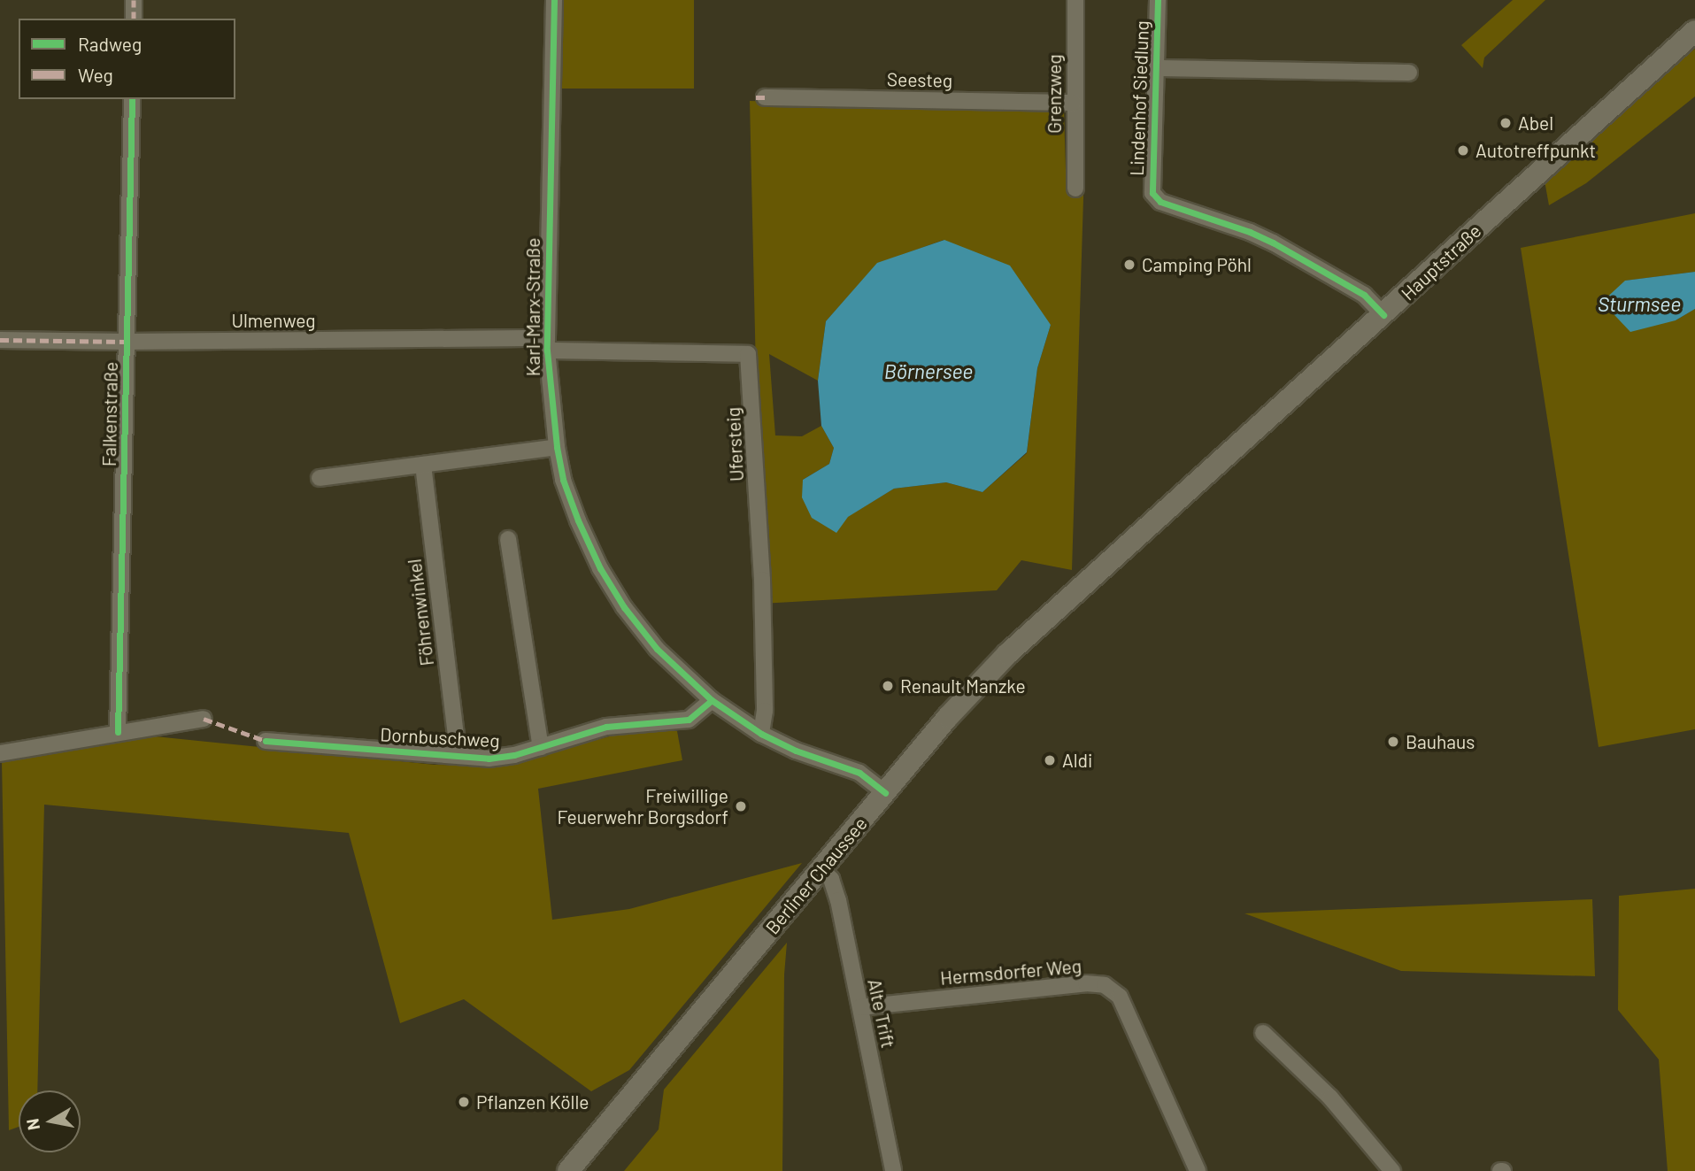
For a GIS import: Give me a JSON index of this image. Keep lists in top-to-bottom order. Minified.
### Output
{"streets":{"main road":["Hauptstraße","Berliner Chaussee"],"street":["Seesteg","Grenzweg","Lindenhof Siedlung","Karl-Marx-Straße","Ulmenweg","Falkenstraße","Ufersteig","Föhrenwinkel","Dornbuschweg","Hermsdorfer Weg","Alte Trift"]},"crossings":[["Seesteg","Grenzweg"],["Lindenhof Siedlung","Hauptstraße"],["Hauptstraße","Berliner Chaussee"],["Karl-Marx-Straße","Ulmenweg"],["Karl-Marx-Straße","Ufersteig"],["Karl-Marx-Straße","Dornbuschweg"],["Karl-Marx-Straße","Berliner Chaussee"],["Ulmenweg","Falkenstraße"],["Ulmenweg","Ufersteig"],["Föhrenwinkel","Dornbuschweg"],["Berliner Chaussee","Alte Trift"],["Hermsdorfer Weg","Alte Trift"]],"water":["Sturmsee","Börnersee"],"places":["Abel","Autotreffpunkt","Camping Pöhl","Renault Manzke","Bauhaus","Aldi","Freiwillige Feuerwehr Borgsdorf","Pflanzen Kölle"],"legend":["Radweg","Weg"],"north":"left"}
